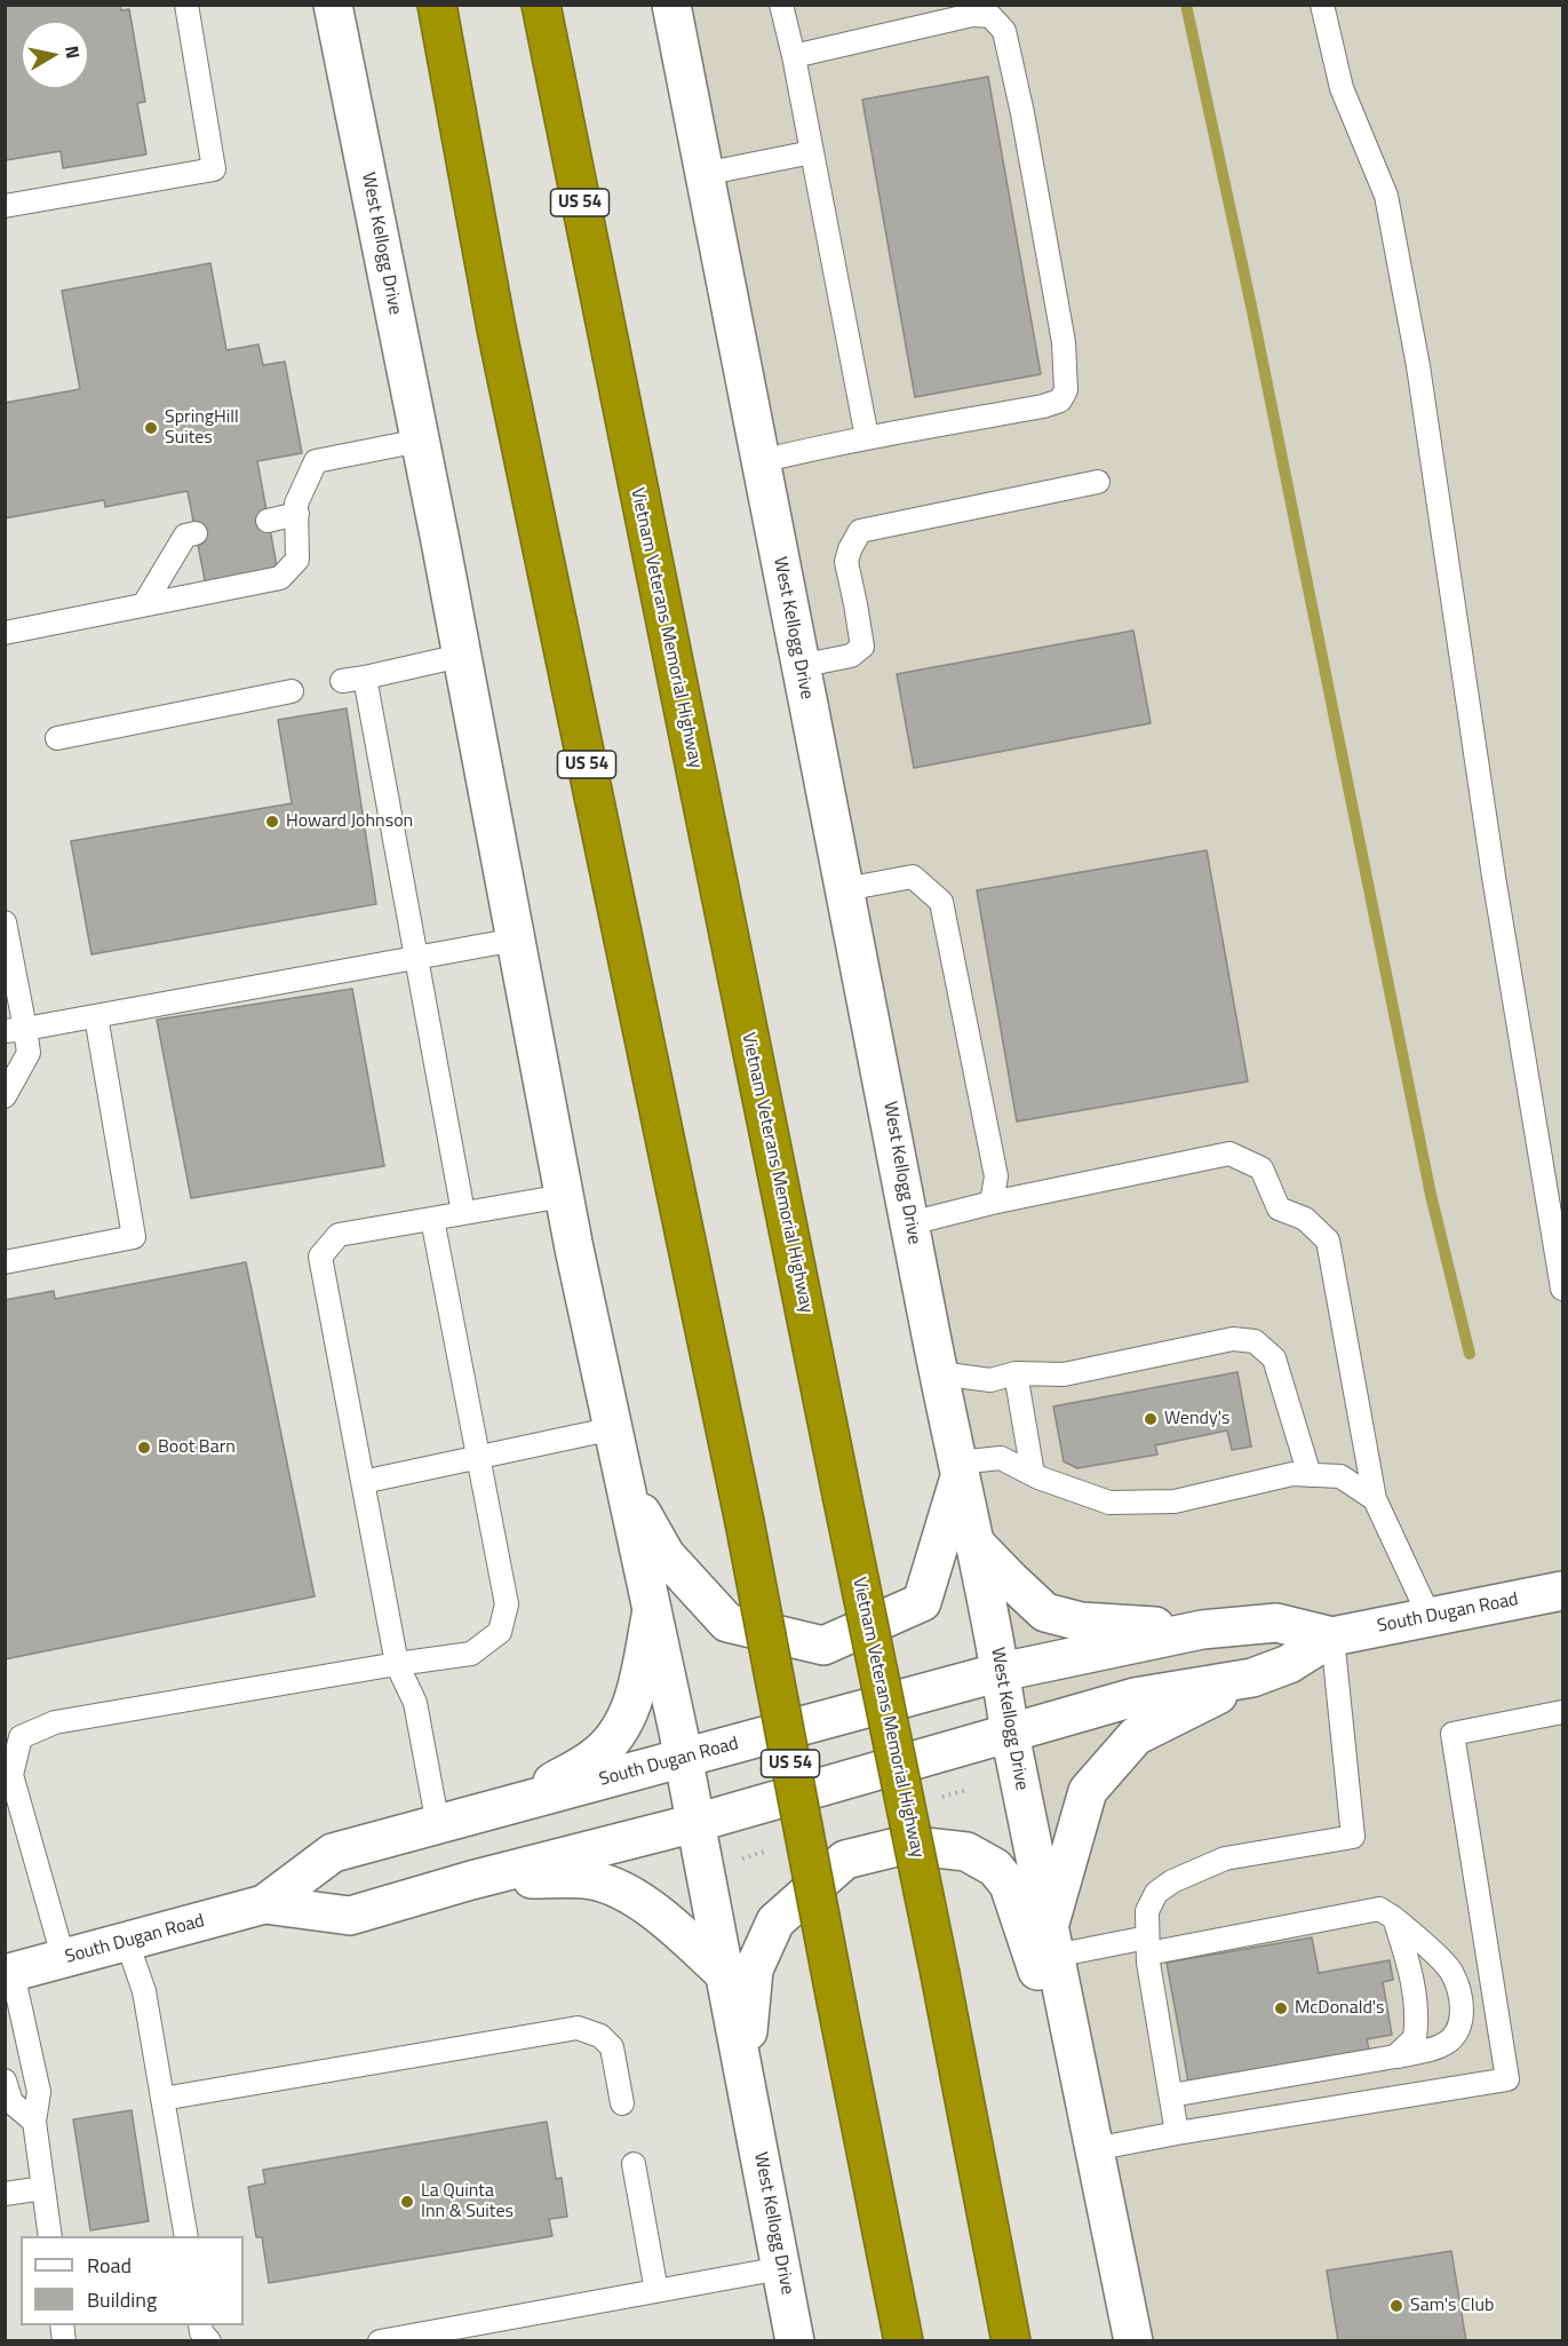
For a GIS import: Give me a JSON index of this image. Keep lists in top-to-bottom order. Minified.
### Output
{"streets":{"highway":["US 54","Vietnam Veterans Memorial Highway"],"main road":["West Kellogg Drive","South Dugan Road"]},"crossings":[["West Kellogg Drive","South Dugan Road"]],"places":["SpringHill Suites","Howard Johnson","Wendy's","Boot Barn","McDonald's","La Quinta Inn & Suites","Sam's Club"],"legend":["Road","Building"],"north":"right"}
